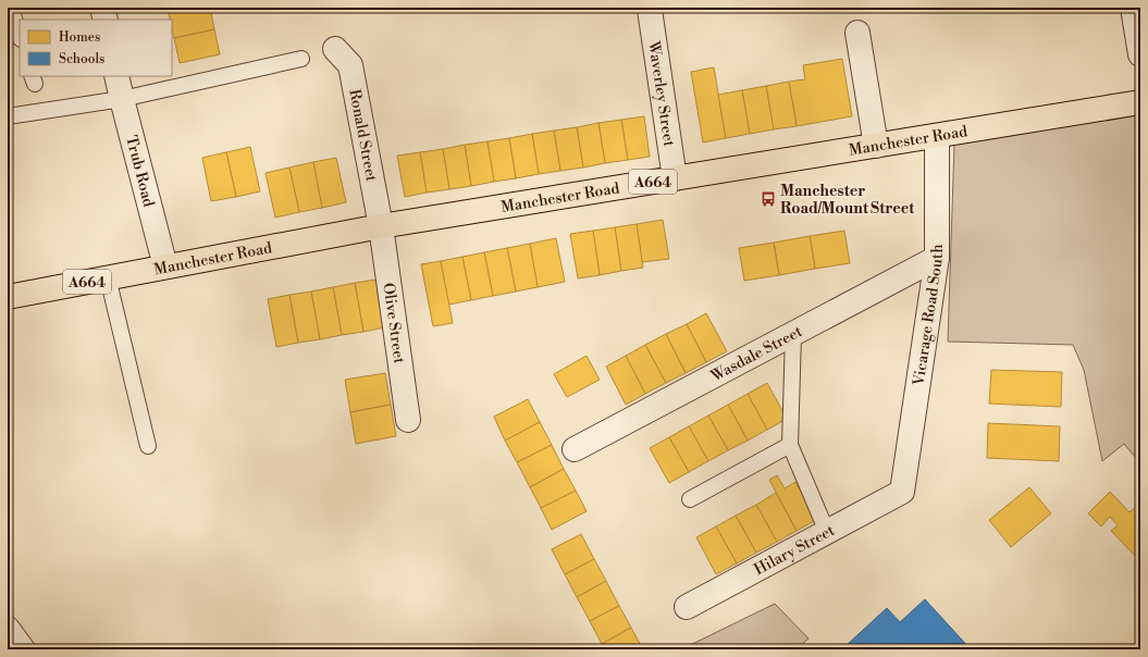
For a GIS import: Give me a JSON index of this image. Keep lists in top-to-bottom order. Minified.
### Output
{"streets":{"main road":["Manchester Road","A664"],"street":["Waverley Street","Ronald Street","Trub Road","Vicarage Road South","Olive Street","Wasdale Street","Hilary Street"]},"crossings":[["Waverley Street","Manchester Road"],["Ronald Street","Manchester Road"],["Ronald Street","Olive Street"],["Manchester Road","Trub Road"],["Manchester Road","Vicarage Road South"],["Manchester Road","Olive Street"],["Vicarage Road South","Wasdale Street"],["Vicarage Road South","Hilary Street"]],"places":{"bus stop":["Manchester Road/Mount Street"]},"legend":["Homes","Schools"]}
